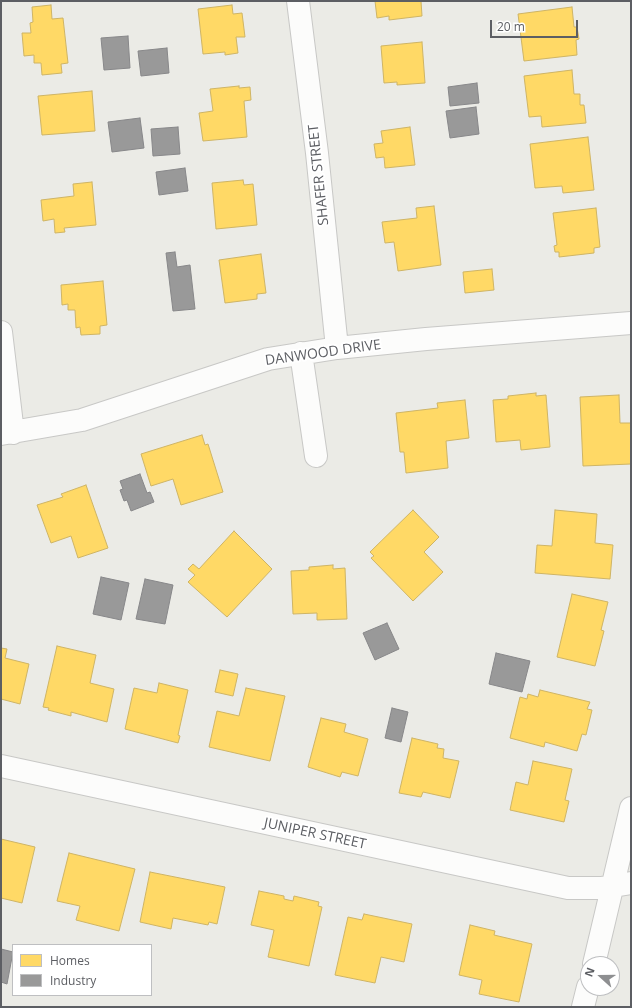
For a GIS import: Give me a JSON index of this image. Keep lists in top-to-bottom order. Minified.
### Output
{"streets":{"street":["SHAFER STREET","DANWOOD DRIVE","JUNIPER STREET"]},"crossings":[["SHAFER STREET","DANWOOD DRIVE"]],"legend":["Homes","Industry"],"scale_bar":"20 m","north":"left"}
